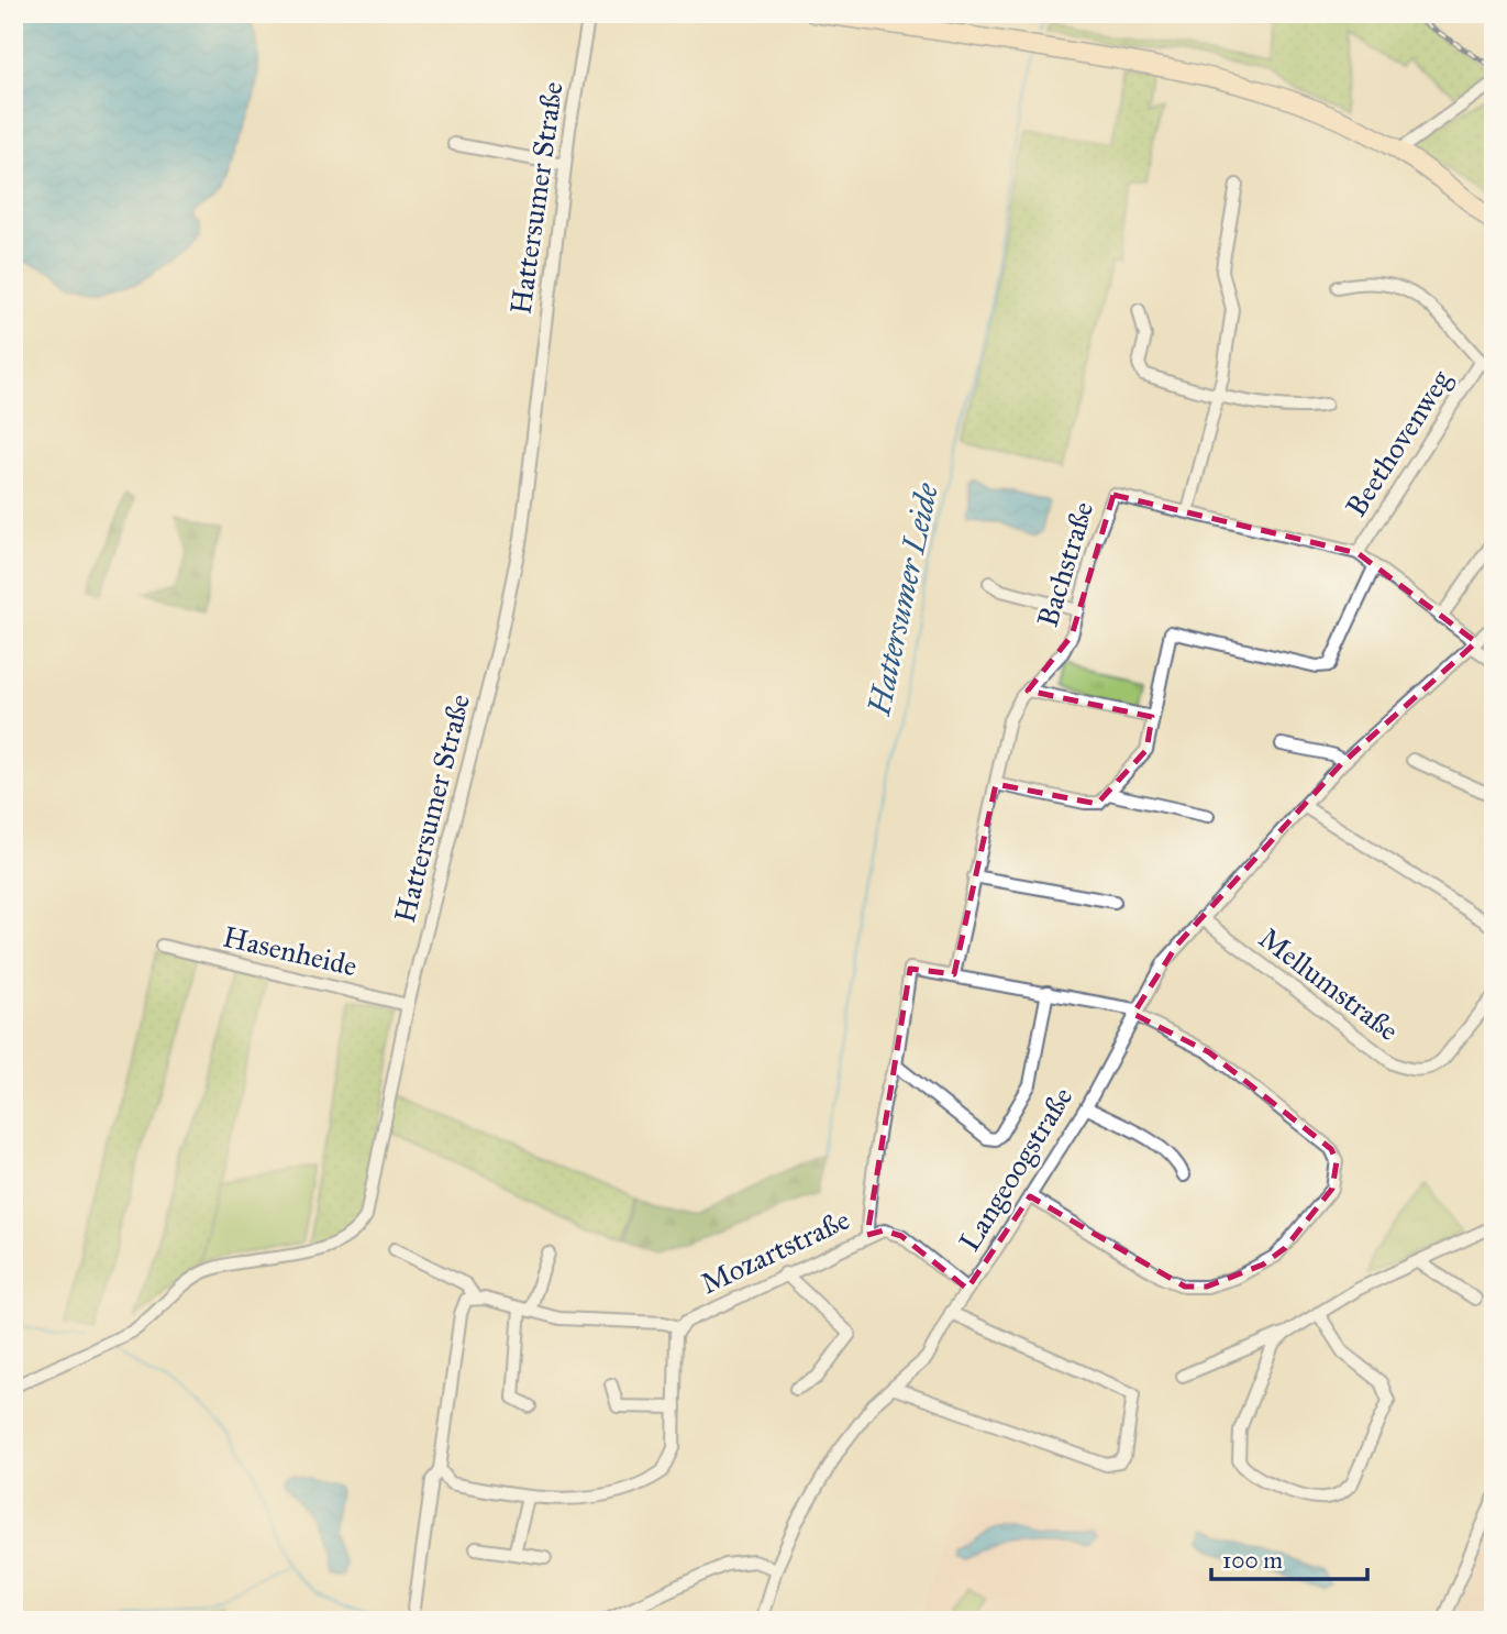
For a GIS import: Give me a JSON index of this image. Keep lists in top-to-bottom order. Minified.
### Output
{"streets":{"street":["Hattersumer Straße","Beethovenweg","Bachstraße","Hasenheide","Mellumstraße","Langeoogstraße","Mozartstraße"]},"crossings":[["Hattersumer Straße","Hasenheide"],["Beethovenweg","Bachstraße"],["Bachstraße","Langeoogstraße"],["Mellumstraße","Langeoogstraße"],["Langeoogstraße","Mozartstraße"]],"water":["Hattersumer Leide"],"scale_bar":"100 m"}
